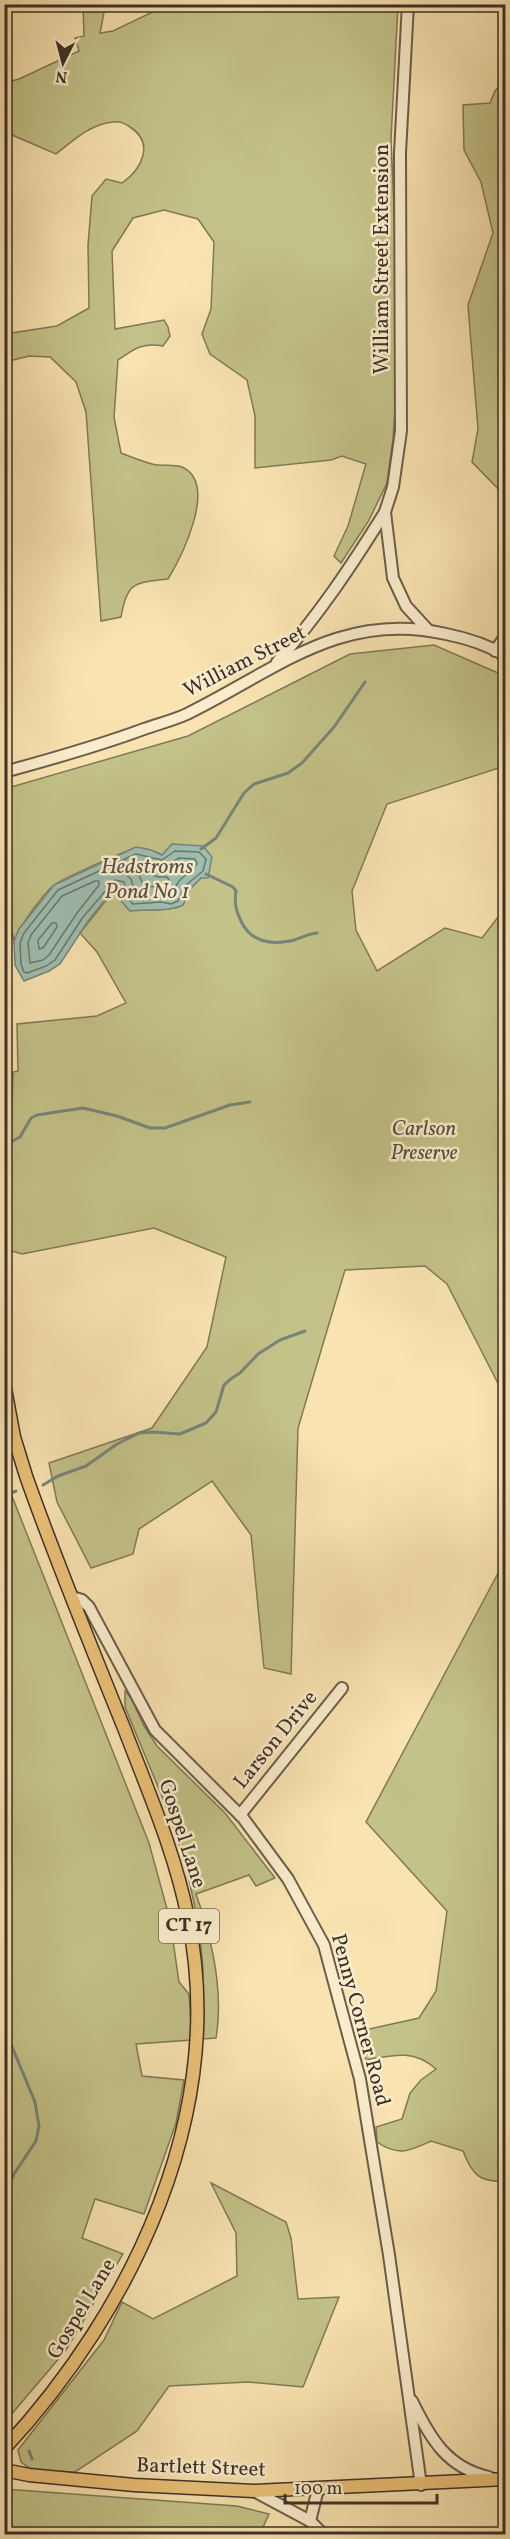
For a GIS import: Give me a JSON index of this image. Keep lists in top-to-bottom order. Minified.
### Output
{"streets":{"main road":["Gospel Lane","CT 17","Bartlett Street"],"street":["William Street Extension","William Street","Larson Drive","Penny Corner Road"]},"crossings":[["William Street Extension","William Street"],["Larson Drive","Penny Corner Road"],["Gospel Lane","Penny Corner Road"],["Penny Corner Road","Bartlett Street"]],"water":["Hedstroms Pond No 1"],"parks":["Carlson Preserve"],"scale_bar":"100 m","north":"bottom"}
